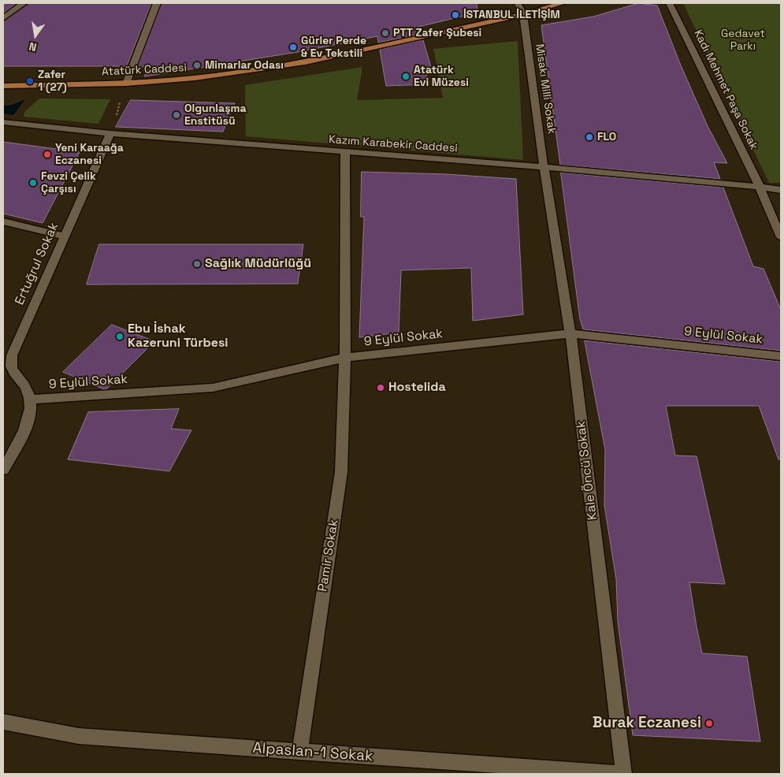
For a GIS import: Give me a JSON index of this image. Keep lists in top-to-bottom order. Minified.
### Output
{"streets":{"main road":["Atatürk Caddesi"],"street":["Misakı Milli Sokak","Kadı Mehmet Paşa Sokak","Kazım Karabekir Caddesi","Ertuğrul Sokak","9 Eylül Sokak","Kale Öncü Sokak","Pamir Sokak","Alpaslan-1 Sokak"]},"crossings":[["Atatürk Caddesi","Misakı Milli Sokak"],["Misakı Milli Sokak","Kazım Karabekir Caddesi"],["Misakı Milli Sokak","Kale Öncü Sokak"],["Kadı Mehmet Paşa Sokak","Kazım Karabekir Caddesi"],["Kazım Karabekir Caddesi","Ertuğrul Sokak"],["Kazım Karabekir Caddesi","Kale Öncü Sokak"],["Kazım Karabekir Caddesi","Pamir Sokak"],["Ertuğrul Sokak","9 Eylül Sokak"],["9 Eylül Sokak","Kale Öncü Sokak"],["9 Eylül Sokak","Pamir Sokak"],["Kale Öncü Sokak","Alpaslan-1 Sokak"],["Pamir Sokak","Alpaslan-1 Sokak"]],"parks":["Gedavet Parkı"],"places":["İSTANBUL İLETİŞİM","PTT Zafer Şubesi","Gürler Perde & Ev Tekstili","Mimarlar Odası","Atatürk Evi Müzesi","Zafer 1 (27)","Olgunlaşma Enstitüsü","FLO","Yeni Karaağa Eczanesi","Fevzi Çelik Çarşısı","Sağlık Müdürlüğü","Ebu İshak Kazeruni Türbesi","Hostelida","Burak Eczanesi"],"north":"bottom"}
